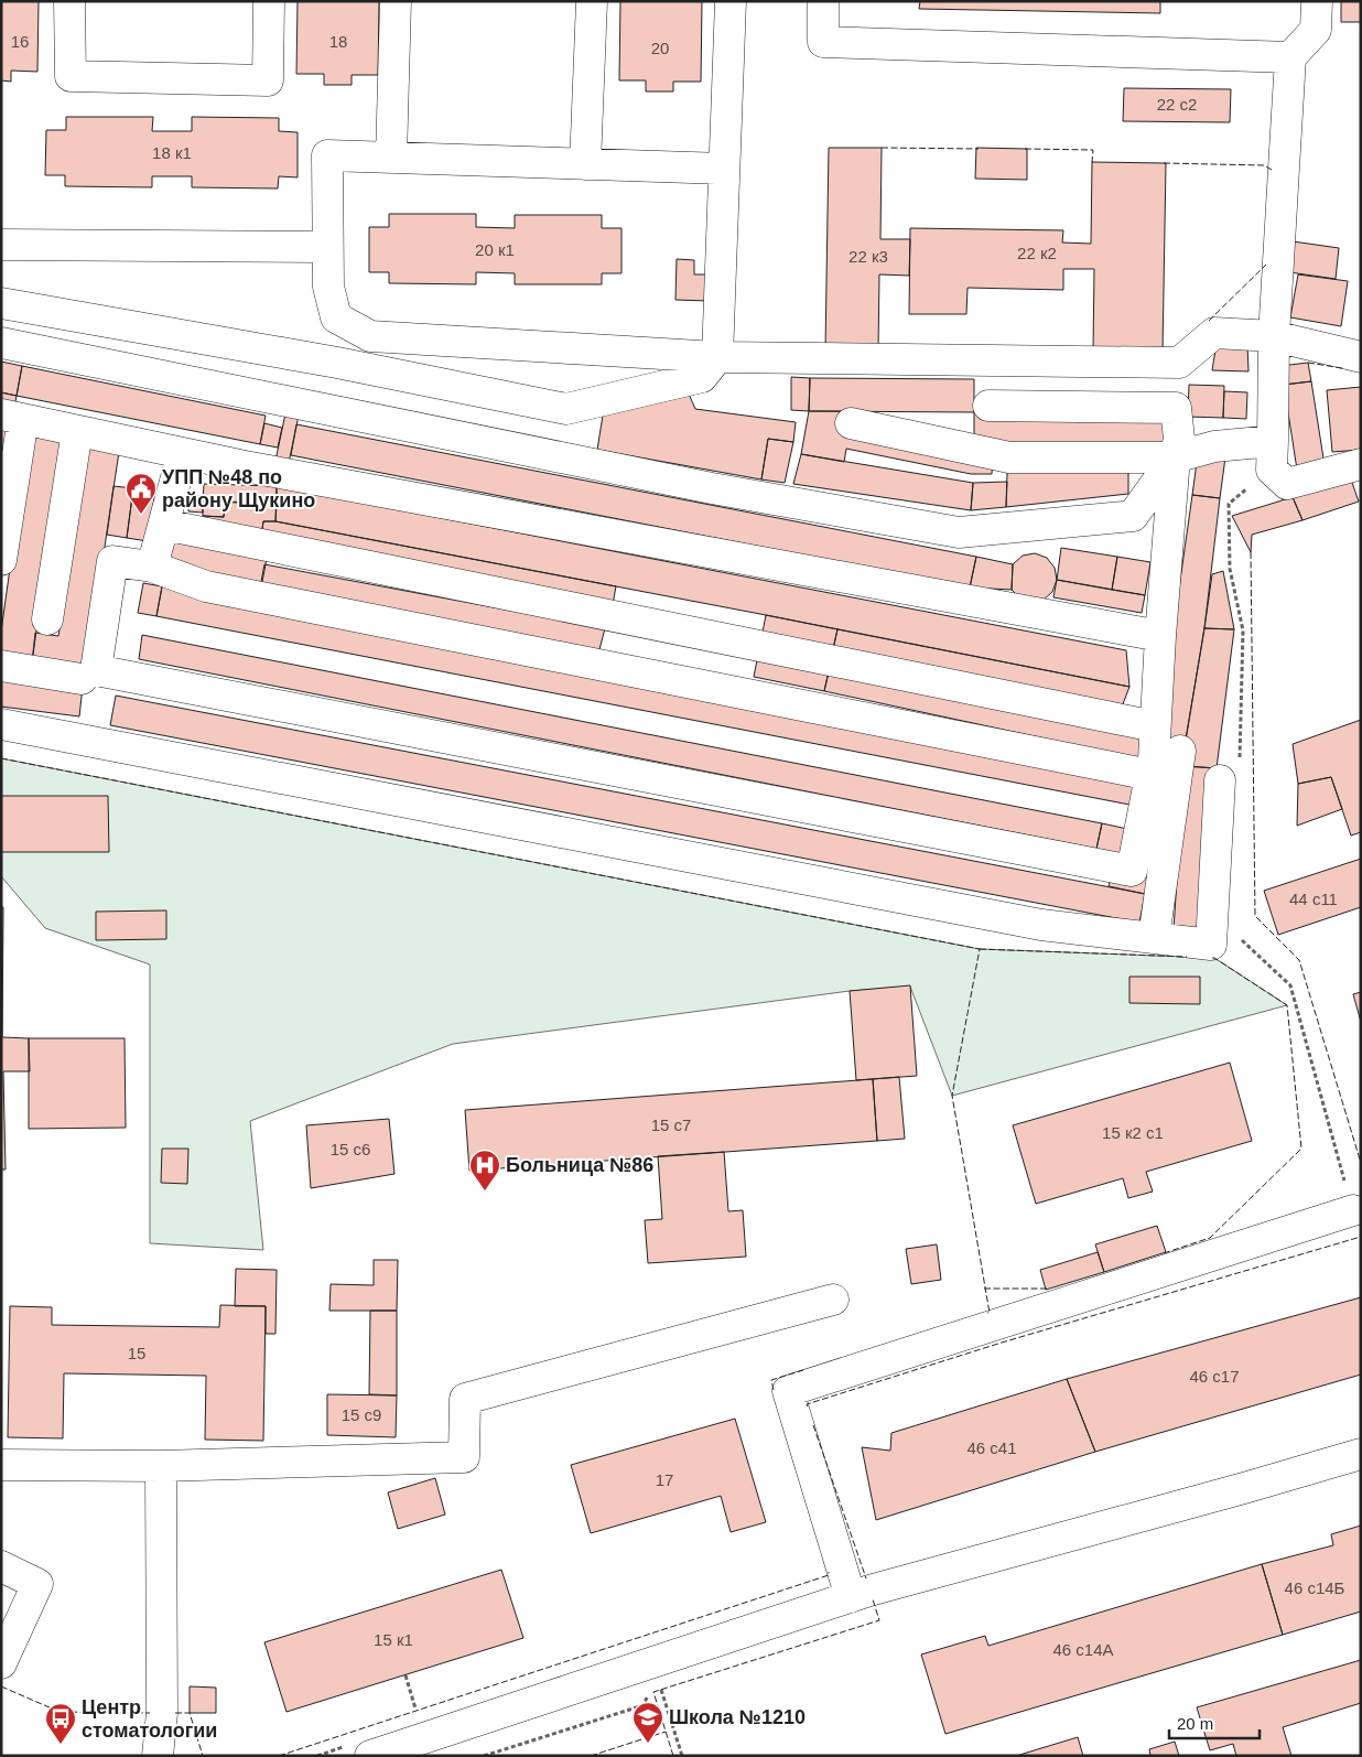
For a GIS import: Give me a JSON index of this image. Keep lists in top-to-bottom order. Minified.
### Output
{"places":{"public building":["УПП №48 по району Щукино"],"hospital":["Больница №86"],"school or university":["Школа №1210"],"bus stop":["Центр стоматологии"]},"house_numbers":["16","18","20","22 с2","18 к1","20 к1","22 к2","22 к3","44 с11","15 с7","15 к2 с1","15 с6","15","46 с17","15 с9","46 с41","17","46 с14Б","15 к1","46 с14А"],"scale_bar":"20 m"}
